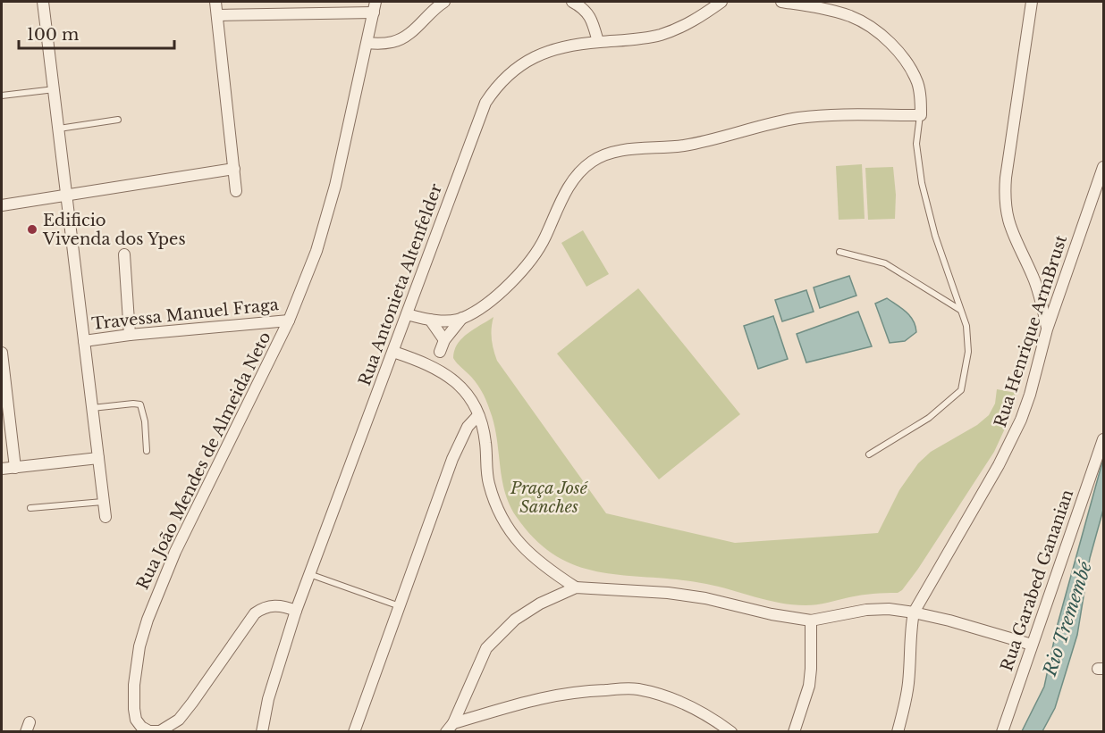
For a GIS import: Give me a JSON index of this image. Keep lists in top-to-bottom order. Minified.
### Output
{"streets":{"street":["Rua Antonieta Altenfelder","Travessa Manuel Fraga","Rua Henrique ArmBrust","Rua João Mendes de Almeida Neto","Rua Garabed Gananian"]},"crossings":[["Rua Antonieta Altenfelder","Rua João Mendes de Almeida Neto"],["Travessa Manuel Fraga","Rua João Mendes de Almeida Neto"]],"water":["Rio Tremembé"],"parks":["Praça José Sanches"],"places":["Edificio Vivenda dos Ypes"],"scale_bar":"100 m"}
